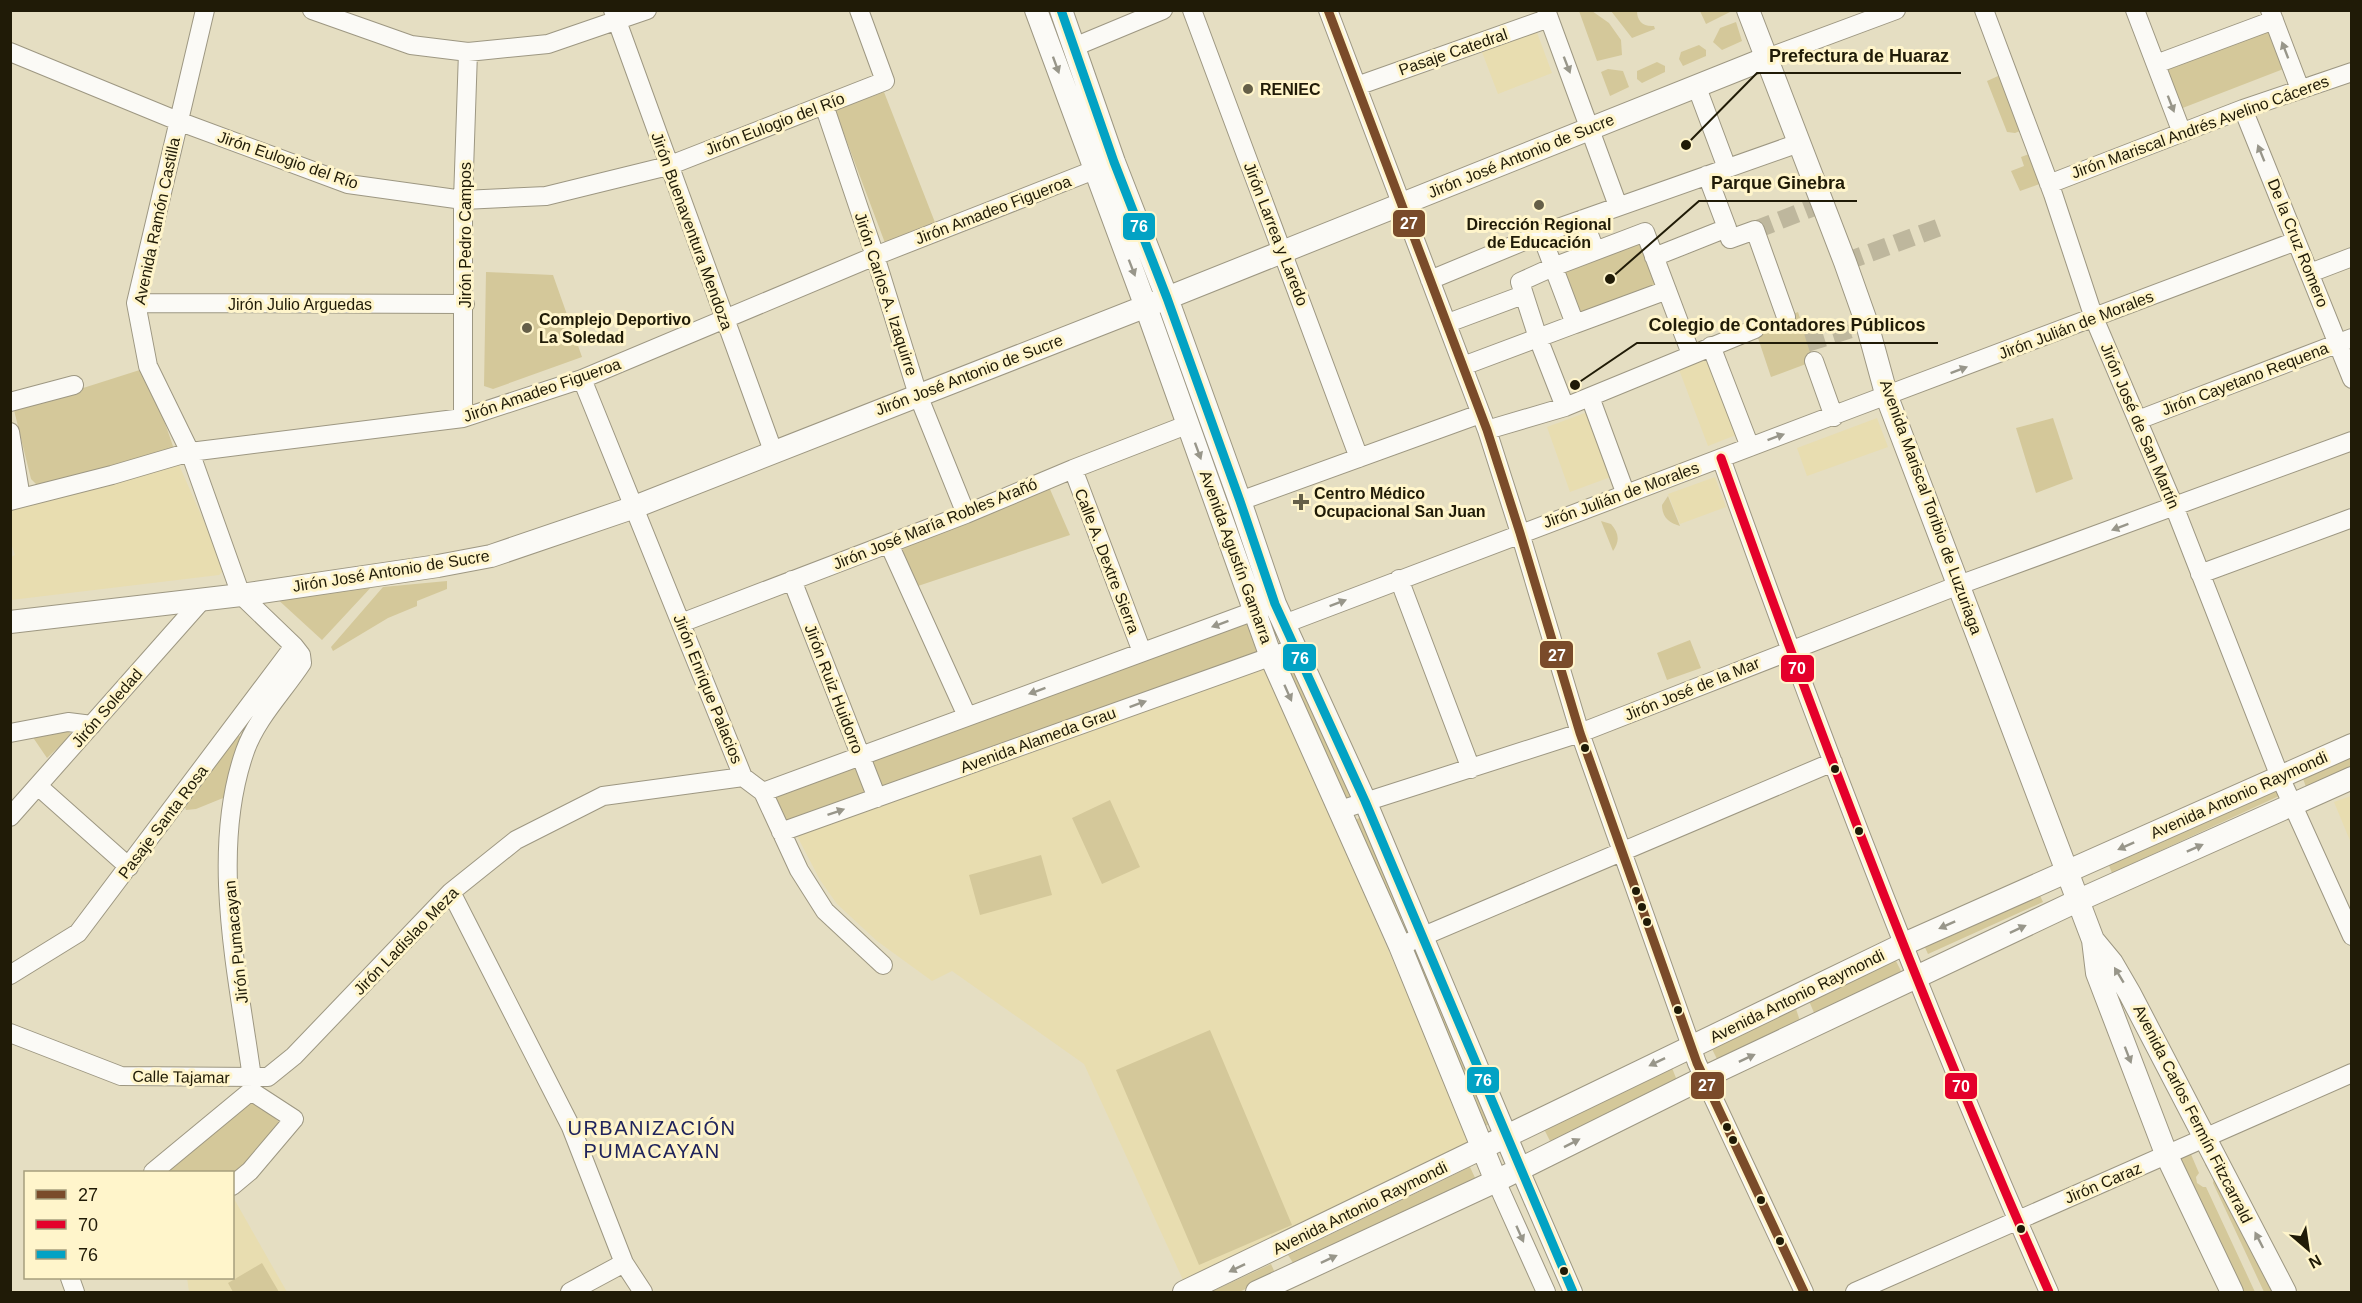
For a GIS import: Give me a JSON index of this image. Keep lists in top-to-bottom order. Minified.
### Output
{"streets":{"main road":["Jirón José Antonio de Sucre","Avenida Mariscal Toribio de Luzuriaga","Avenida Agustín Gamarra","Avenida Antonio Raymondi","Avenida Carlos Fermín Fitzcarrald"],"street":["Pasaje Catedral","Jirón Eulogio del Río","Jirón Mariscal Andrés Avelino Cáceres","Jirón Amadeo Figueroa","Avenida Ramón Castilla","Jirón Buenaventura Mendoza","Jirón Larrea y Laredo","Jirón Pedro Campos","De la Cruz Romero","Jirón Carlos A. Izaquirre","Jirón Julio Arguedas","Jirón Julián de Morales","Jirón Cayetano Requena","Jirón José de San Martín","Jirón José María Robles Arañó","Calle A. Dextre Sierra","Jirón Enrique Palacios","Jirón Ruiz Huidorro","Jirón José de la Mar","Jirón Soledad","Avenida Alameda Grau","Pasaje Santa Rosa","Jirón Ladislao Meza","Jirón Pumacayan","Calle Tajamar","Jirón Caraz"]},"crossings":[["Jirón Eulogio del Río","Avenida Ramón Castilla"],["Jirón Eulogio del Río","Jirón Buenaventura Mendoza"],["Jirón Eulogio del Río","Jirón Pedro Campos"],["Jirón Eulogio del Río","Jirón Carlos A. Izaquirre"],["Jirón Mariscal Andrés Avelino Cáceres","De la Cruz Romero"],["Jirón Mariscal Andrés Avelino Cáceres","Jirón José de San Martín"],["Jirón José Antonio de Sucre","Avenida Ramón Castilla"],["Jirón José Antonio de Sucre","Jirón Buenaventura Mendoza"],["Jirón José Antonio de Sucre","Jirón Larrea y Laredo"],["Jirón José Antonio de Sucre","Jirón Carlos A. Izaquirre"],["Jirón José Antonio de Sucre","Avenida Mariscal Toribio de Luzuriaga"],["Jirón José Antonio de Sucre","Avenida Agustín Gamarra"],["Jirón José Antonio de Sucre","Jirón Enrique Palacios"],["Jirón José Antonio de Sucre","Jirón Soledad"],["Jirón Amadeo Figueroa","Avenida Ramón Castilla"],["Jirón Amadeo Figueroa","Jirón Buenaventura Mendoza"],["Jirón Amadeo Figueroa","Jirón Pedro Campos"],["Jirón Amadeo Figueroa","Jirón Carlos A. Izaquirre"],["Jirón Amadeo Figueroa","Avenida Agustín Gamarra"],["Jirón Amadeo Figueroa","Jirón Enrique Palacios"],["Avenida Ramón Castilla","Jirón Julio Arguedas"],["Avenida Ramón Castilla","Pasaje Santa Rosa"],["Avenida Ramón Castilla","Jirón Pumacayan"],["Jirón Pedro Campos","Jirón Julio Arguedas"],["De la Cruz Romero","Jirón Julián de Morales"],["De la Cruz Romero","Jirón Cayetano Requena"],["Jirón Carlos A. Izaquirre","Jirón José María Robles Arañó"],["Jirón Julián de Morales","Jirón José de San Martín"],["Jirón Julián de Morales","Avenida Mariscal Toribio de Luzuriaga"],["Jirón Julián de Morales","Avenida Agustín Gamarra"],["Jirón Cayetano Requena","Jirón José de San Martín"],["Jirón José de San Martín","Jirón José de la Mar"],["Jirón José de San Martín","Avenida Antonio Raymondi"],["Avenida Mariscal Toribio de Luzuriaga","Jirón José de la Mar"],["Avenida Mariscal Toribio de Luzuriaga","Avenida Antonio Raymondi"],["Avenida Mariscal Toribio de Luzuriaga","Avenida Carlos Fermín Fitzcarrald"],["Jirón José María Robles Arañó","Avenida Agustín Gamarra"],["Jirón José María Robles Arañó","Calle A. Dextre Sierra"],["Jirón José María Robles Arañó","Jirón Enrique Palacios"],["Jirón José María Robles Arañó","Jirón Ruiz Huidorro"],["Avenida Agustín Gamarra","Jirón José de la Mar"],["Avenida Agustín Gamarra","Avenida Alameda Grau"],["Avenida Agustín Gamarra","Avenida Antonio Raymondi"],["Jirón Enrique Palacios","Avenida Alameda Grau"],["Jirón Enrique Palacios","Jirón Ladislao Meza"],["Jirón Ruiz Huidorro","Avenida Alameda Grau"],["Avenida Antonio Raymondi","Avenida Carlos Fermín Fitzcarrald"],["Pasaje Santa Rosa","Jirón Pumacayan"],["Jirón Ladislao Meza","Jirón Pumacayan"],["Jirón Ladislao Meza","Calle Tajamar"],["Jirón Pumacayan","Calle Tajamar"],["Avenida Carlos Fermín Fitzcarrald","Jirón Caraz"]],"one_way":["De la Cruz Romero"],"districts":["URBANIZACIÓN PUMACAYAN"],"places":{"other":["RENIEC","Prefectura de Huaraz","Dirección Regional de Educación","Parque Ginebra","Complejo Deportivo La Soledad","Colegio de Contadores Públicos"],"health":["Centro Médico Ocupacional San Juan"]},"lines":["transit line 27","transit line 76","transit line 70"],"legend":["27","70","76"],"north":"bottom right"}
